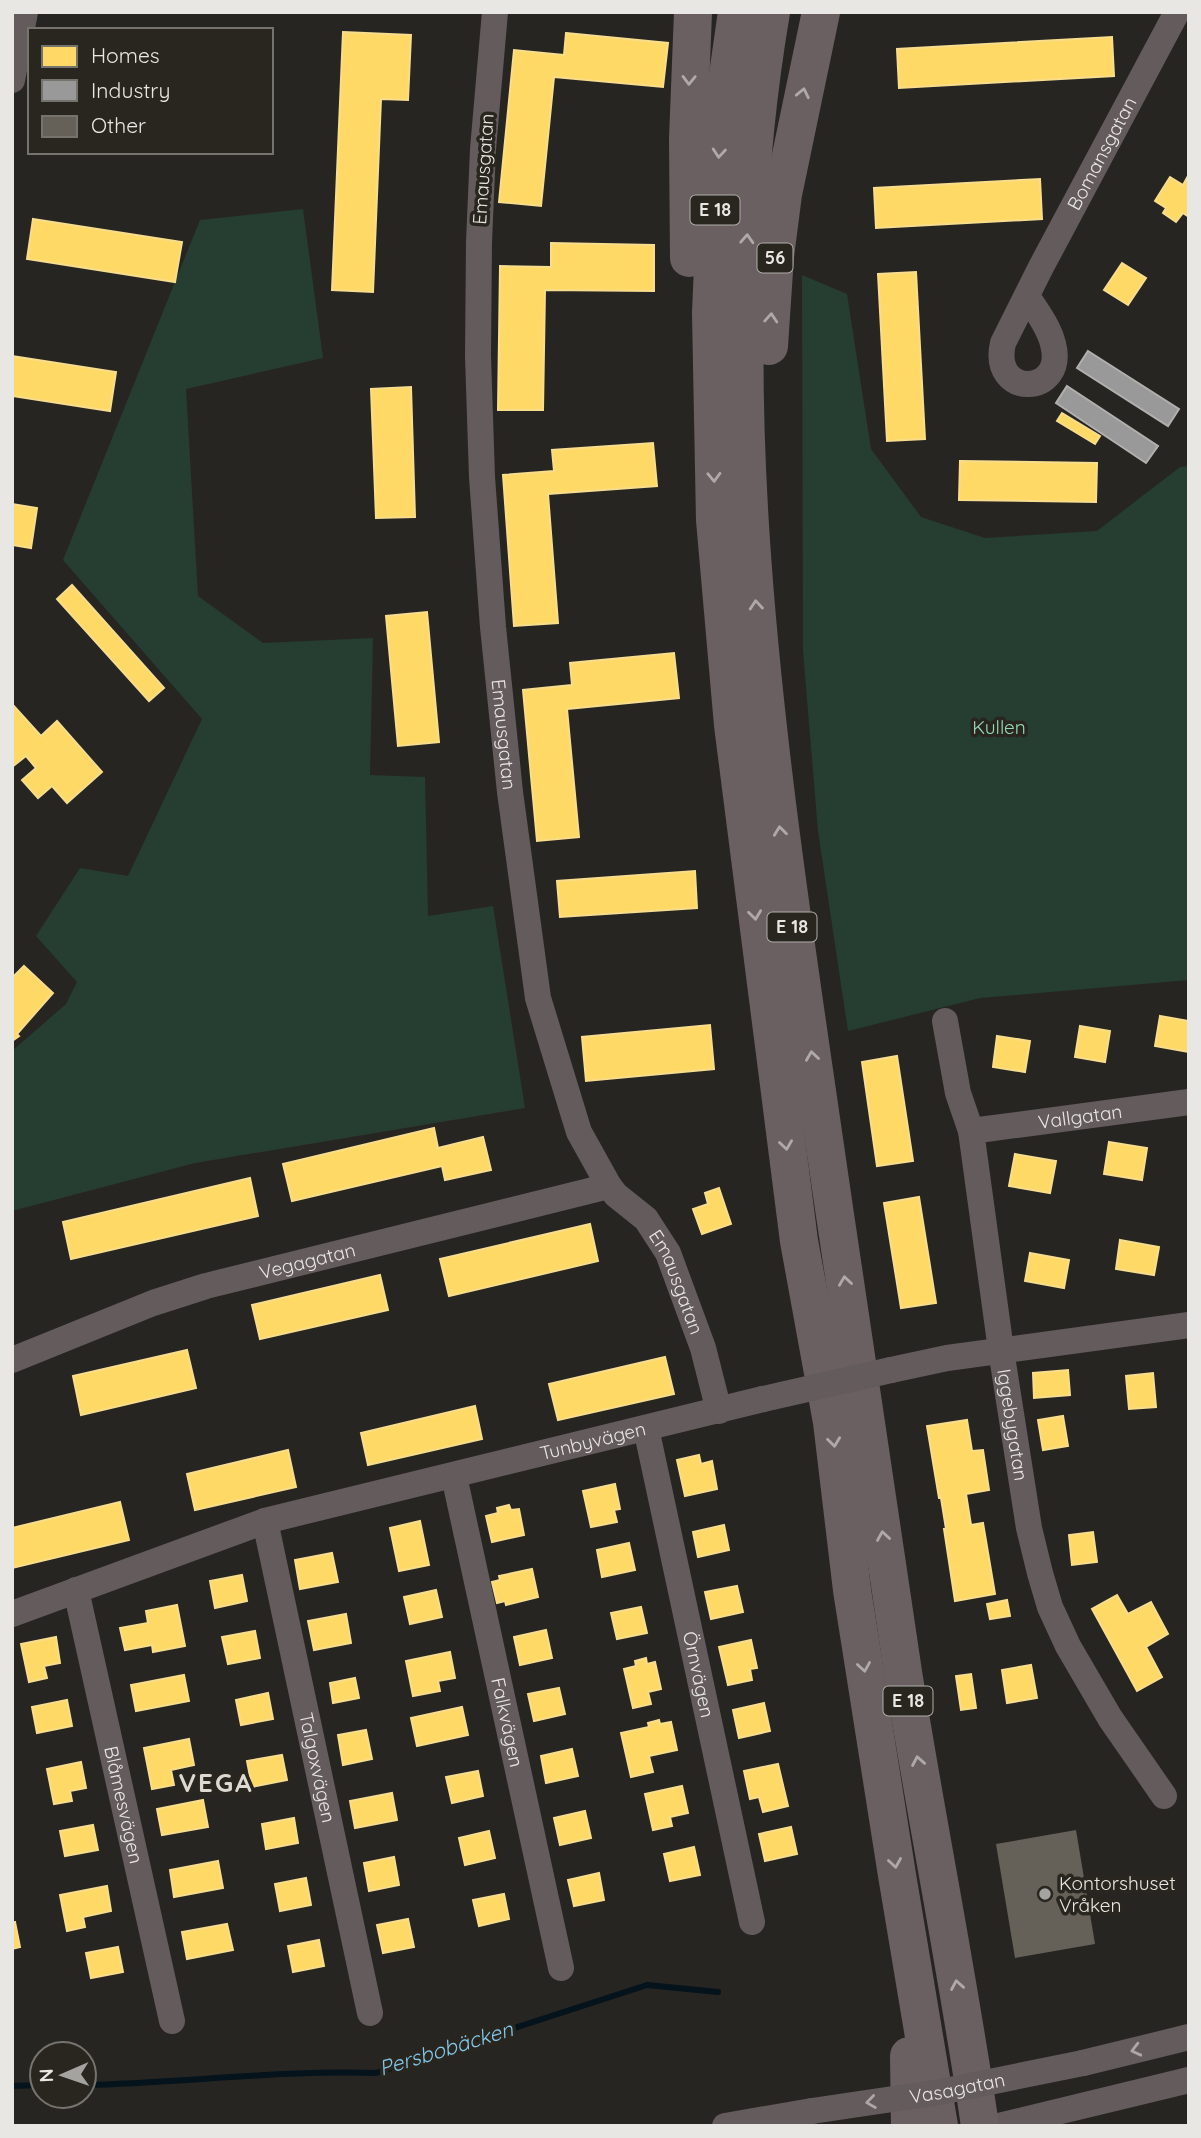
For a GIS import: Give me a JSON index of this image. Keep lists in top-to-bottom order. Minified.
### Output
{"streets":{"highway":["E 18","56"],"street":["Bomansgatan","Emausgatan","Vallgatan","Vegagatan","Iggebygatan","Tunbyvägen","Örnvägen","Falkvägen","Talgoxvägen","Blåmesvägen","Vasagatan"]},"crossings":[["Emausgatan","Vegagatan"],["Emausgatan","Tunbyvägen"],["E 18","56"],["Vallgatan","Iggebygatan"],["Iggebygatan","Tunbyvägen"],["Tunbyvägen","Örnvägen"],["Tunbyvägen","Falkvägen"],["Tunbyvägen","Talgoxvägen"],["Tunbyvägen","Blåmesvägen"]],"districts":["VEGA"],"water":["Persbobäcken"],"parks":["Kullen"],"places":["Kontorshuset Vråken"],"legend":["Homes","Industry","Other"],"north":"left"}
